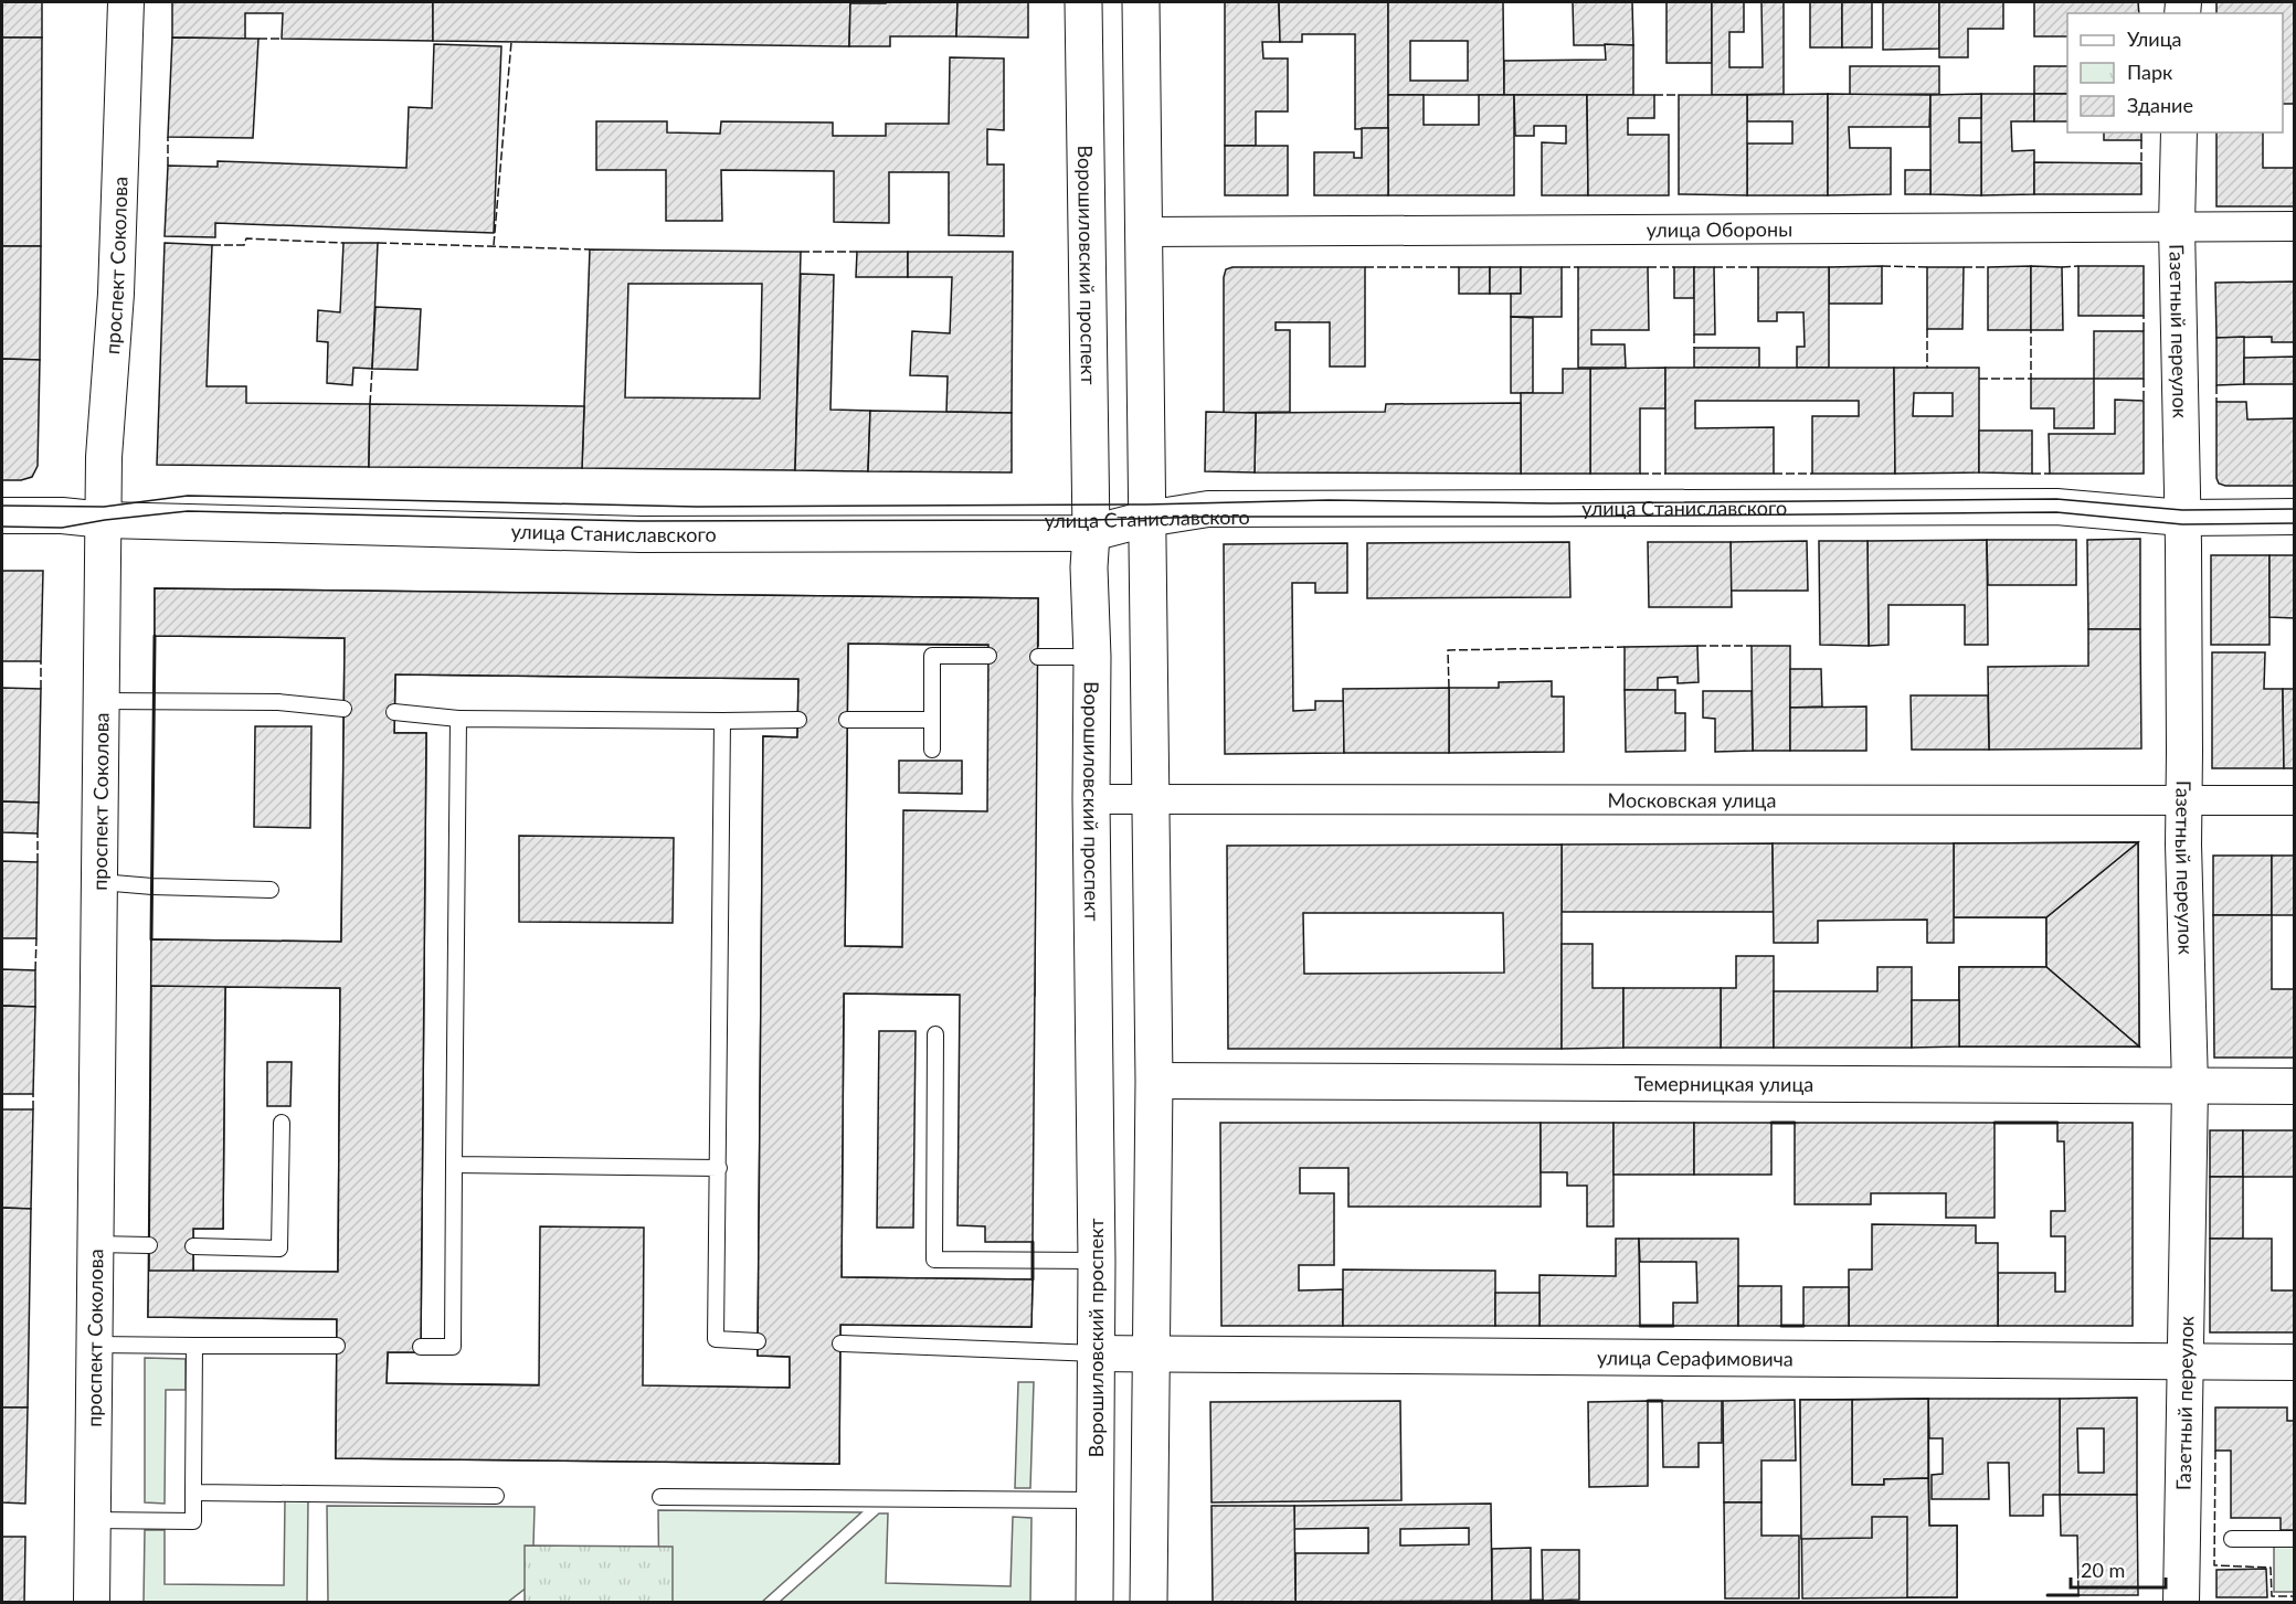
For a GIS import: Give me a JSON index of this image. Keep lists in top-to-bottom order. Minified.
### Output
{"streets":{"main road":["Ворошиловский проспект"],"street":["улица Обороны","проспект Соколова","Газетный переулок","улица Станиславского","Московская улица","Темерницкая улица","улица Серафимовича"]},"crossings":[["улица Обороны","Газетный переулок"],["проспект Соколова","улица Станиславского"],["Ворошиловский проспект","улица Станиславского"],["Ворошиловский проспект","Московская улица"],["Ворошиловский проспект","улица Серафимовича"],["Газетный переулок","улица Станиславского"],["Газетный переулок","Московская улица"],["Газетный переулок","Темерницкая улица"],["Газетный переулок","улица Серафимовича"]],"legend":["Улица","Парк","Здание"],"scale_bar":"20 m"}
